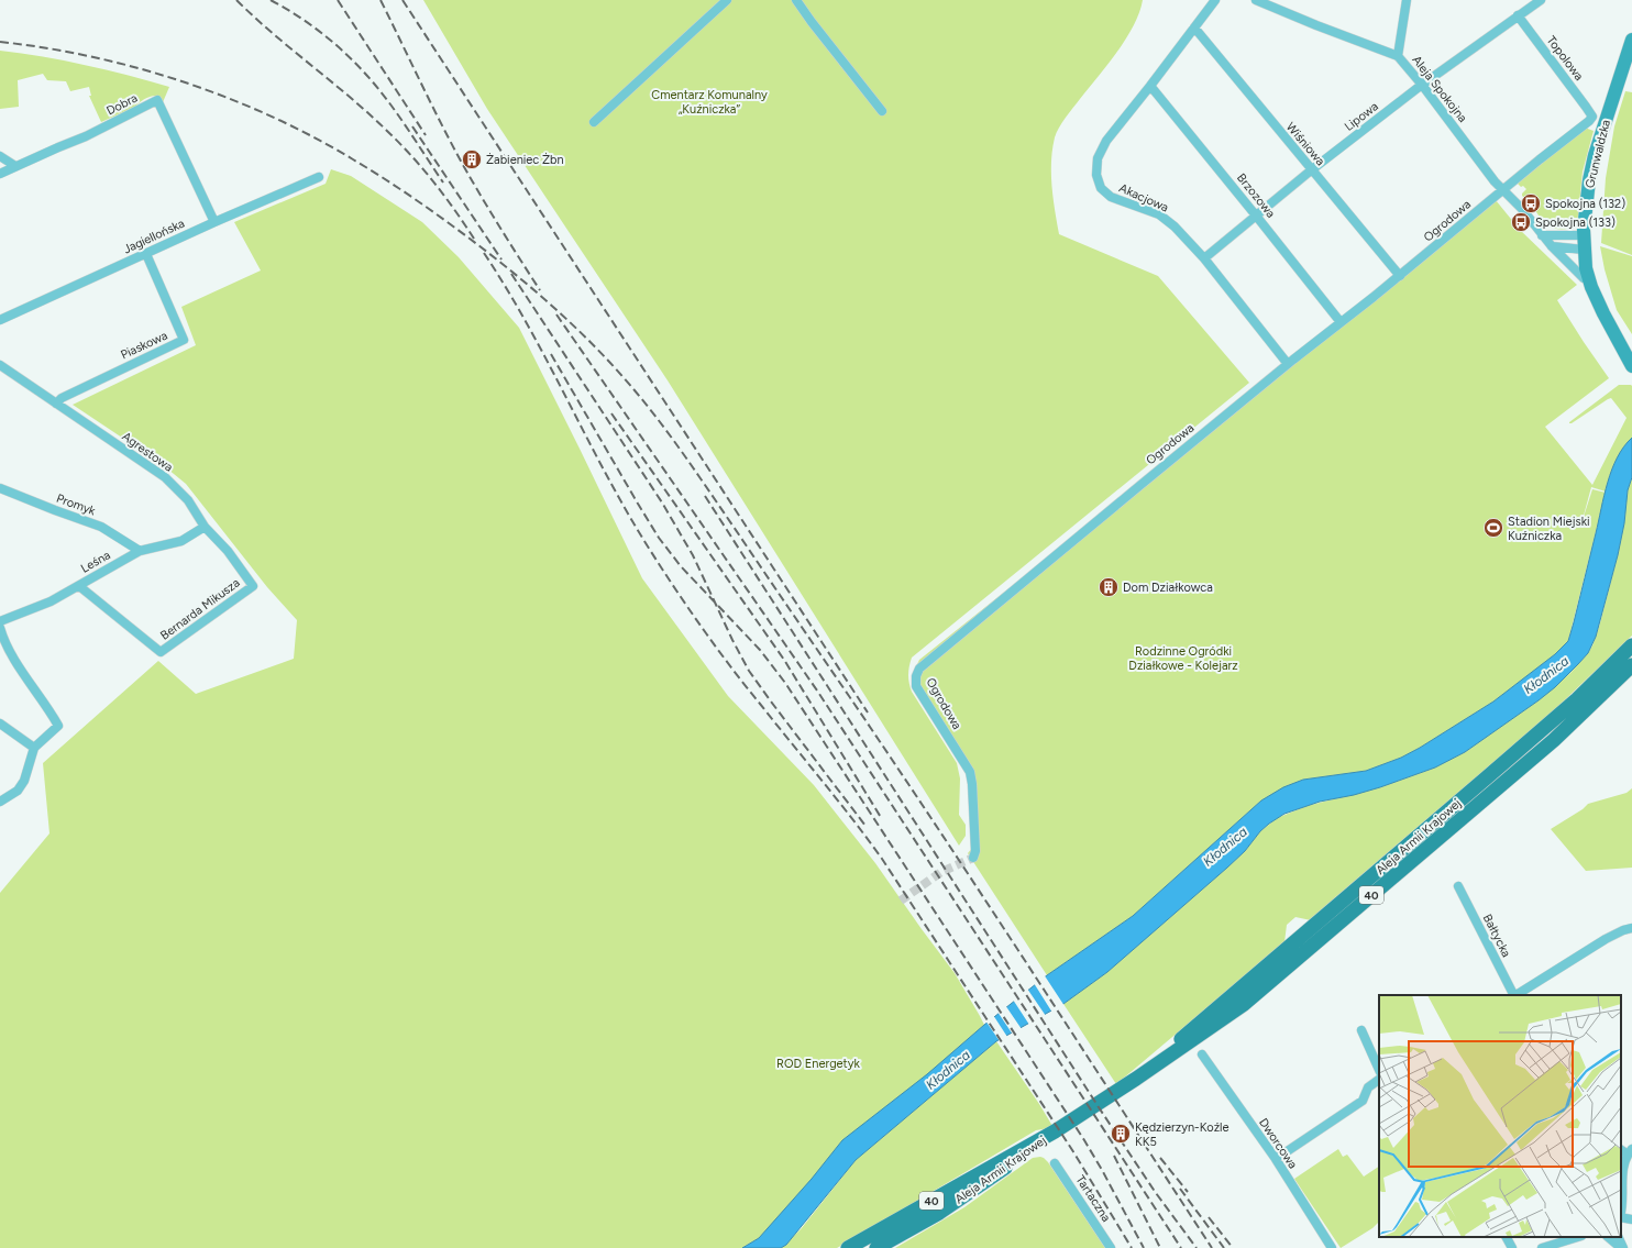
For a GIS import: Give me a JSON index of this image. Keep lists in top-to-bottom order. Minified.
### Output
{"streets":{"main road":["Aleja Armii Krajowej","40"],"street":["Topolowa","Aleja Spokojna","Dobra","Lipowa","Wiśniowa","Grunwaldzka","Brzozowa","Akacjowa","Ogrodowa","Jagiellońska","Piaskowa","Agrestowa","Promyk","Leśna","Bernarda Mikusza","Bałtycka","Dworcowa","Tartaczna"]},"crossings":[["Topolowa","Lipowa"],["Topolowa","Ogrodowa"],["Aleja Spokojna","Lipowa"],["Aleja Spokojna","Grunwaldzka"],["Aleja Spokojna","Ogrodowa"],["Dobra","Jagiellońska"],["Lipowa","Wiśniowa"],["Lipowa","Brzozowa"],["Lipowa","Akacjowa"],["Wiśniowa","Akacjowa"],["Wiśniowa","Ogrodowa"],["Brzozowa","Akacjowa"],["Brzozowa","Ogrodowa"],["Akacjowa","Ogrodowa"],["Jagiellońska","Piaskowa"],["Piaskowa","Agrestowa"],["Agrestowa","Leśna"],["Agrestowa","Bernarda Mikusza"],["Promyk","Leśna"],["Leśna","Bernarda Mikusza"]],"water":["Kłodnica"],"parks":["Cmentarz Komunalny „Kuźniczka”","Rodzinne Ogródki Działkowe - Kolejarz","ROD Energetyk"],"places":{"building":["Żabieniec Żbn","Dom Działkowca","Kędzierzyn-Koźle KK5"],"bus stop":["Spokojna (132)","Spokojna (133)"],"sports":["Stadion Miejski Kuźniczka"]}}
